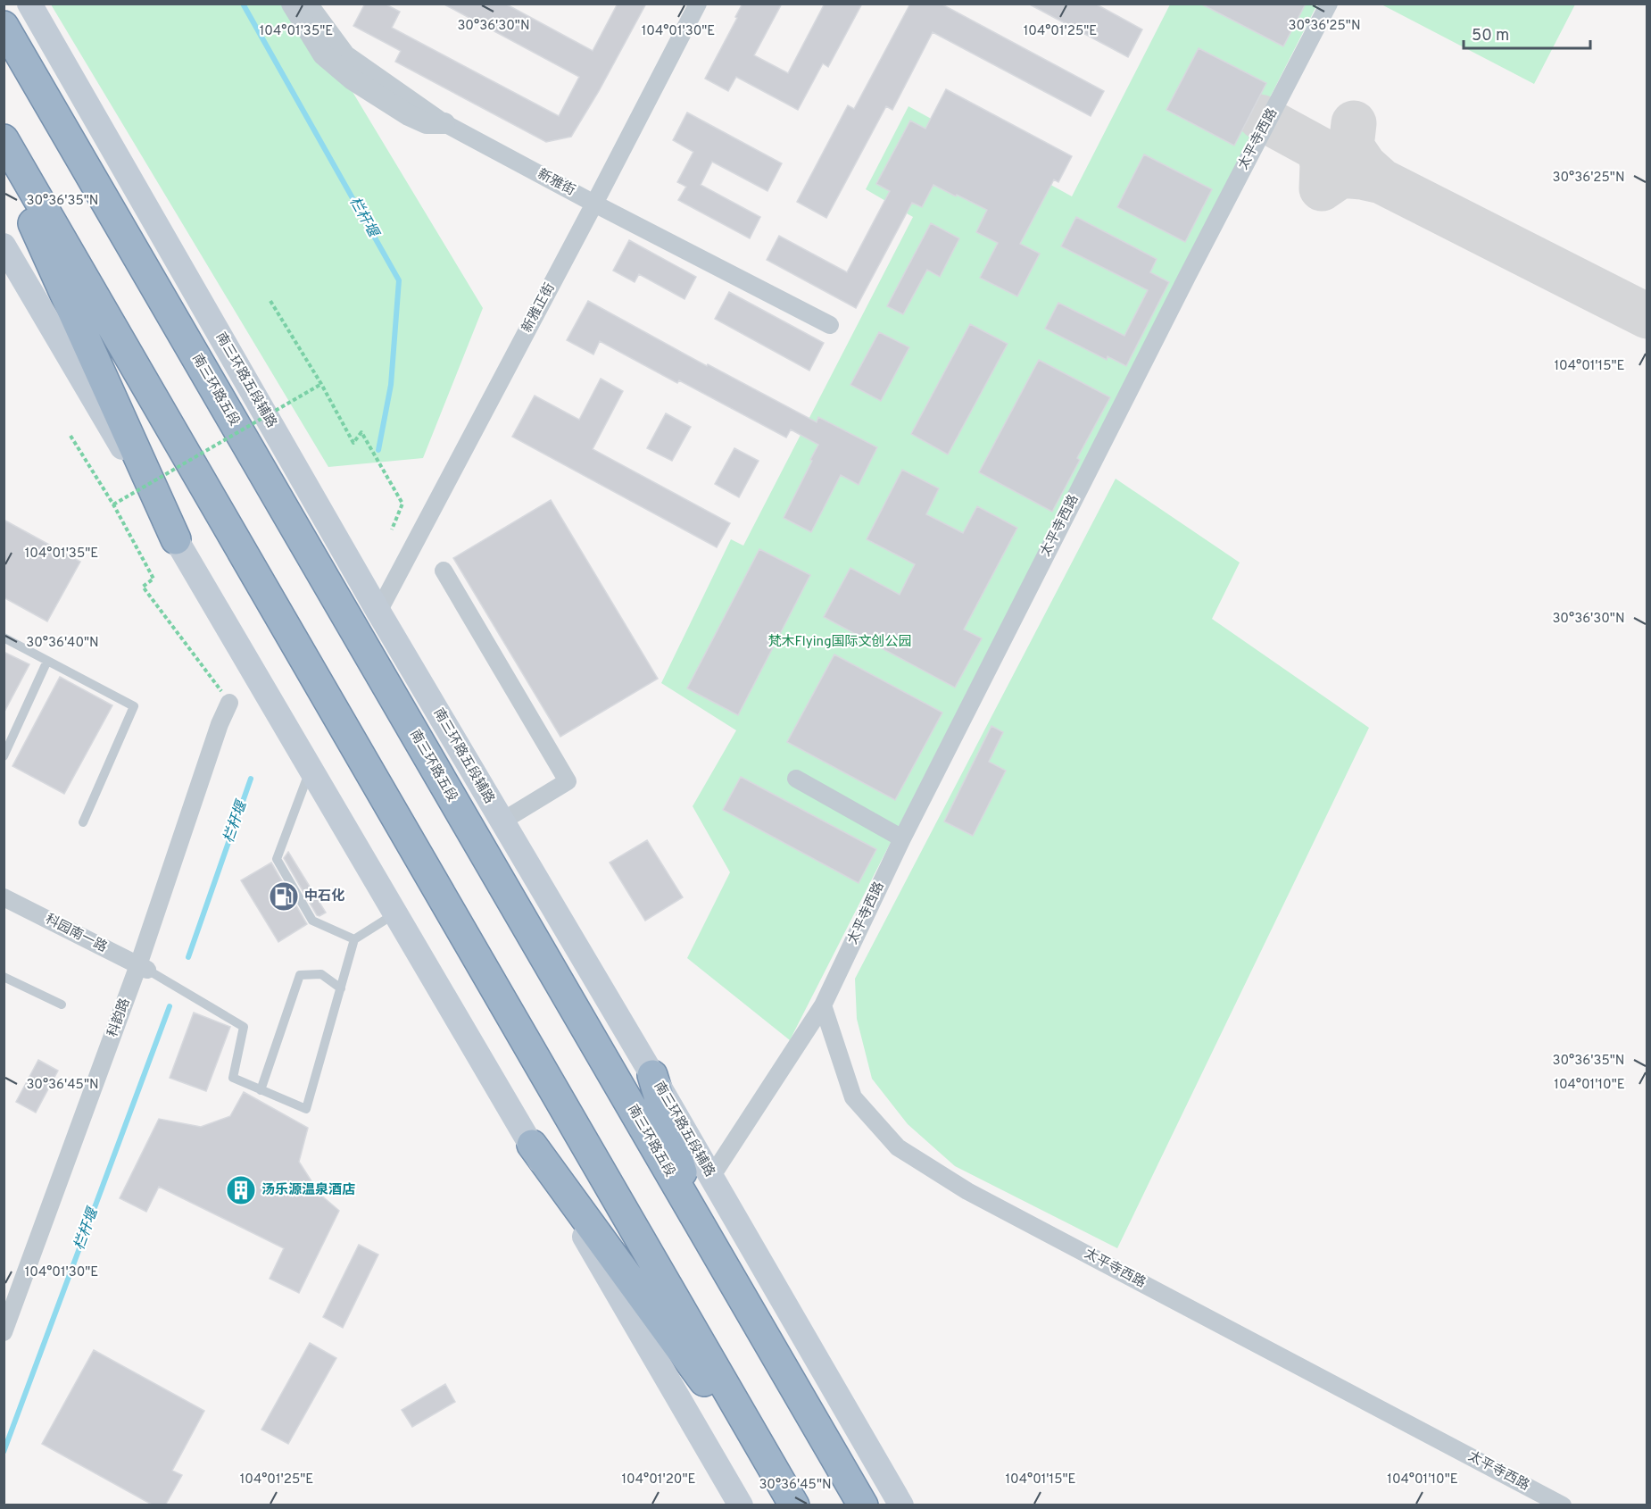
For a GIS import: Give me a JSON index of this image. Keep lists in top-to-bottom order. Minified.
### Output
{"streets":{"highway":["南三环路五段"],"main road":["南三环路五段辅路"],"street":["太平寺西路","新雅街","新雅正街","科园南一路","科韵路"]},"crossings":[["新雅街","新雅正街"],["新雅正街","南三环路五段辅路"],["科园南一路","科韵路"]],"water":["栏杆堰"],"parks":["梵木Flying国际文创公园"],"places":{"fuel station":["中石化"],"building":["汤乐源温泉酒店"]},"scale_bar":"50 m","coordinates":["30°36'30\"N","30°36'25\"N","104°01'35\"E","104°01'30\"E","104°01'25\"E","30°36'35\"N","104°01'15\"E","30°36'40\"N","30°36'45\"N","104°01'10\"E","104°01'20\"E"]}
